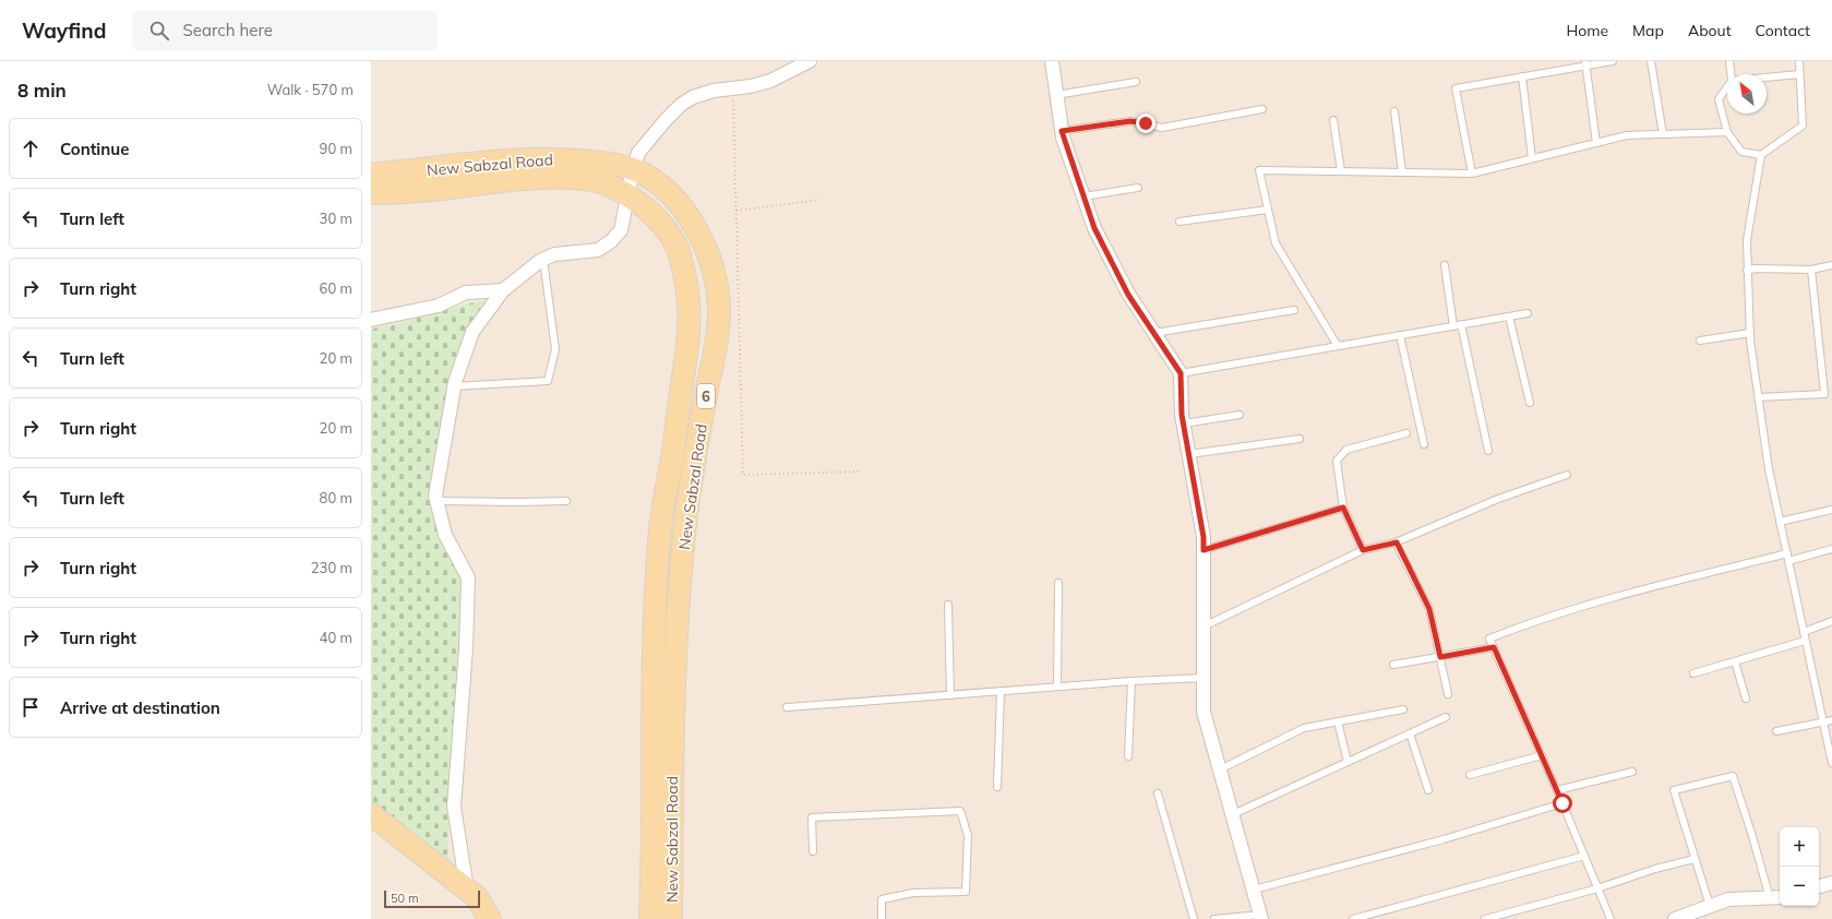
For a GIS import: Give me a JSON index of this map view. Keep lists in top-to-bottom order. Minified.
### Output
{"streets":{"main road":["New Sabzal Road","6"]},"scale_bar":"50 m","north":"top left","page":{"header":"Wayfind","search":"Search here","nav":["Home","Map","About","Contact"],"heading":["8 min","Walk · 570 m"],"list":[["Continue","90 m"],["Turn left","30 m"],["Turn right","60 m"],["Turn left","20 m"],["Turn right","20 m"],["Turn left","80 m"],["Turn right","230 m"],["Turn right","40 m"],"Arrive at destination"],"map_buttons":["+","−"],"scale":"50 m"}}
